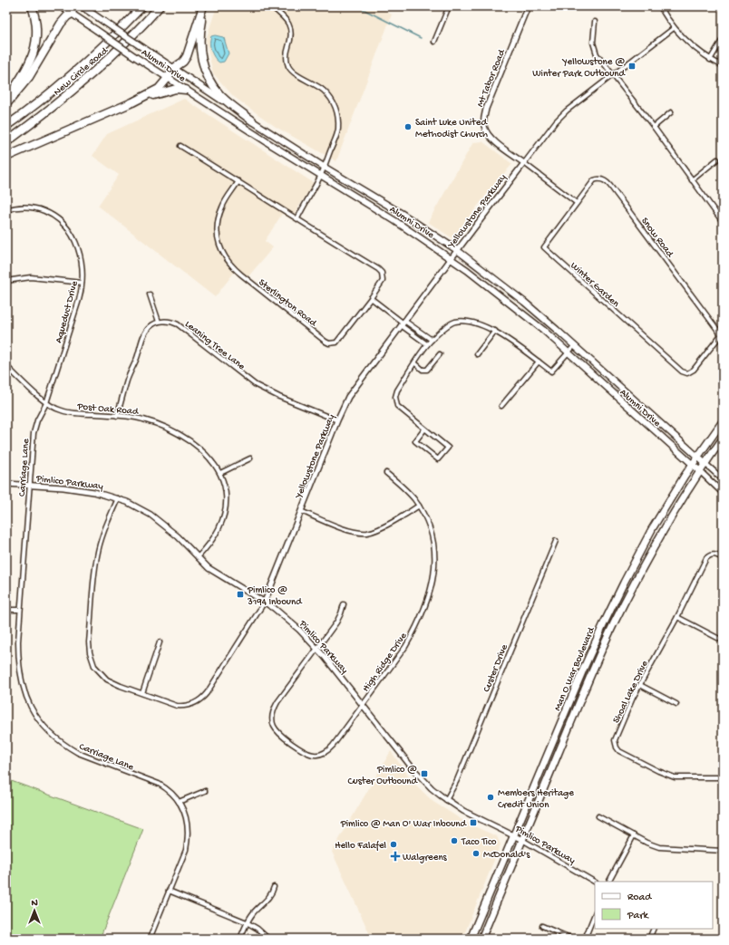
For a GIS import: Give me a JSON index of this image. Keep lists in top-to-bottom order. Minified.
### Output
{"streets":{"highway":["New Circle Road"],"main road":["Alumni Drive","Man O War Boulevard"],"street":["Mt Tabor Road","Yellowstone Parkway","Snow Road","Winter Garden","Sterlington Road","Aqueduct Drive","Leaning Tree Lane","Post Oak Road","Carriage Lane","Pimlico Parkway","High Ridge Drive","Custer Drive","Shoal Lake Drive"]},"crossings":[["Alumni Drive","Yellowstone Parkway"],["Alumni Drive","Man O War Boulevard"],["Mt Tabor Road","Yellowstone Parkway"],["Yellowstone Parkway","Leaning Tree Lane"],["Yellowstone Parkway","Pimlico Parkway"],["Snow Road","Winter Garden"],["Aqueduct Drive","Post Oak Road"],["Aqueduct Drive","Carriage Lane"],["Post Oak Road","Carriage Lane"],["Post Oak Road","Pimlico Parkway"],["Carriage Lane","Pimlico Parkway"],["Pimlico Parkway","High Ridge Drive"],["Pimlico Parkway","Custer Drive"],["Pimlico Parkway","Man O War Boulevard"]],"places":{"transit":["Yellowstone @ Winter Park Outbound","Pimlico @ 3194 Inbound","Pimlico @ Custer Outbound","Pimlico @ Man O' War Inbound"],"other":["Saint Luke United Methodist Church","Members Heritage Credit Union","Taco Tico","Hello Falafel","McDonald's"],"health":["Walgreens"]},"legend":["Road","Park"],"north":"top"}
